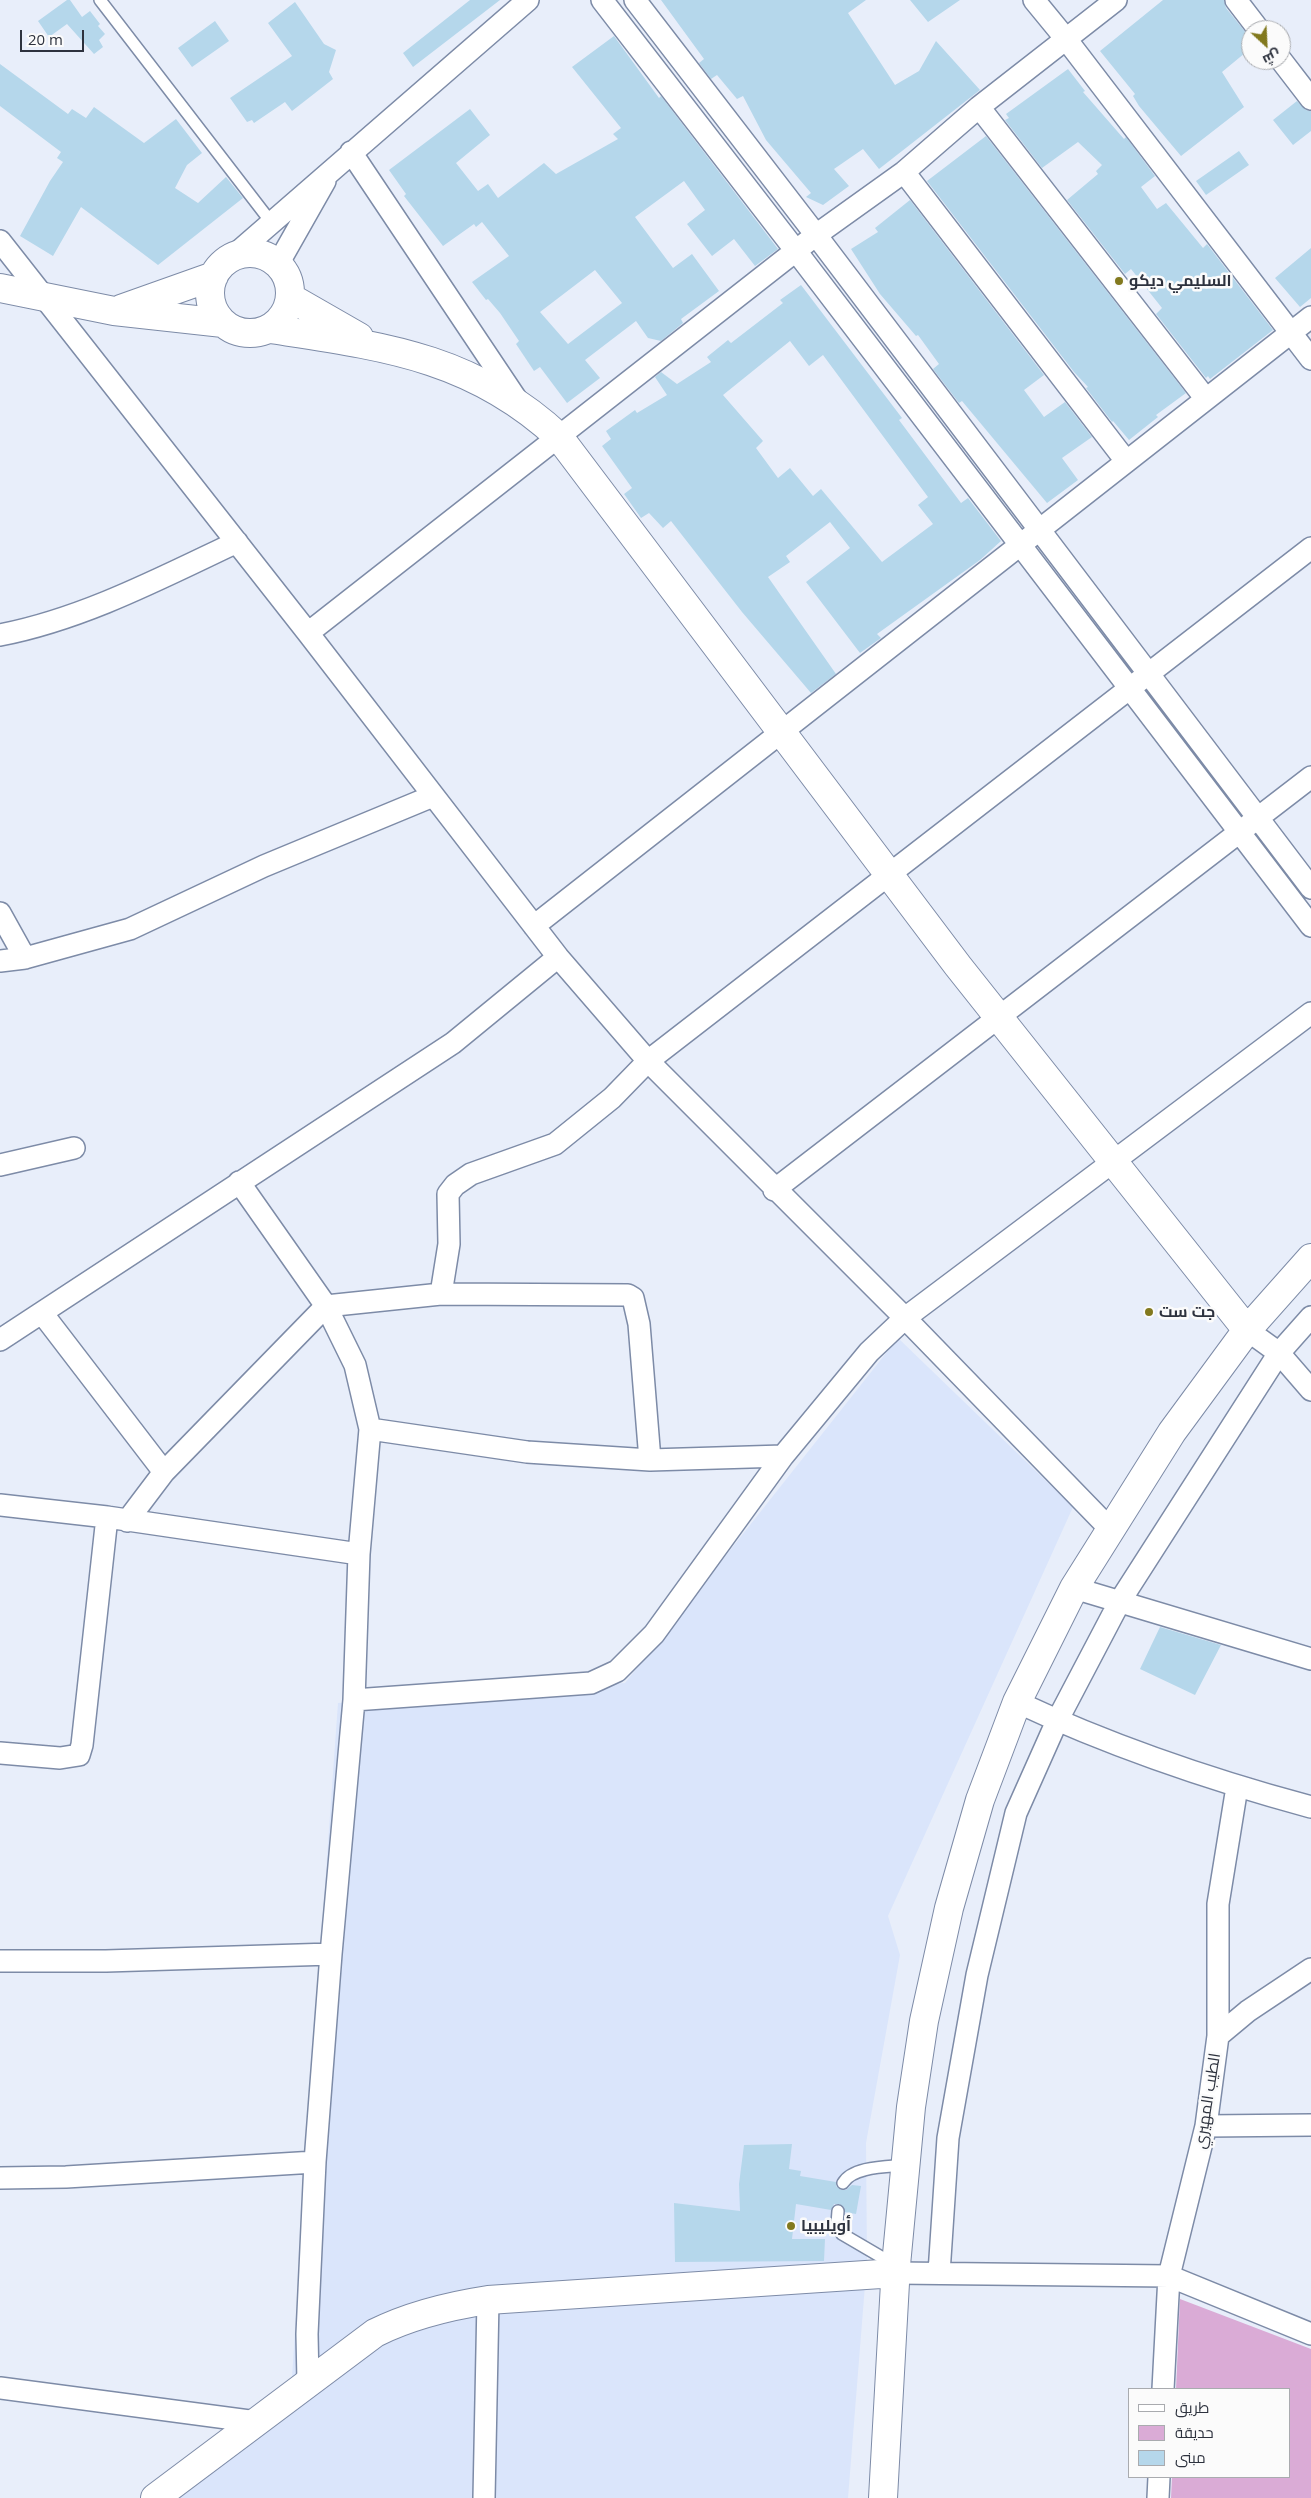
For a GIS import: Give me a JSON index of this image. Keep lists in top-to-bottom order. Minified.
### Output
{"streets":{"street":["الطيب المهيري"]},"places":["السليمي ديكو","جت ست","أويليبيا"],"legend":["طريق","حديقة","مبنى"],"scale_bar":"20 m","north":"bottom right"}
